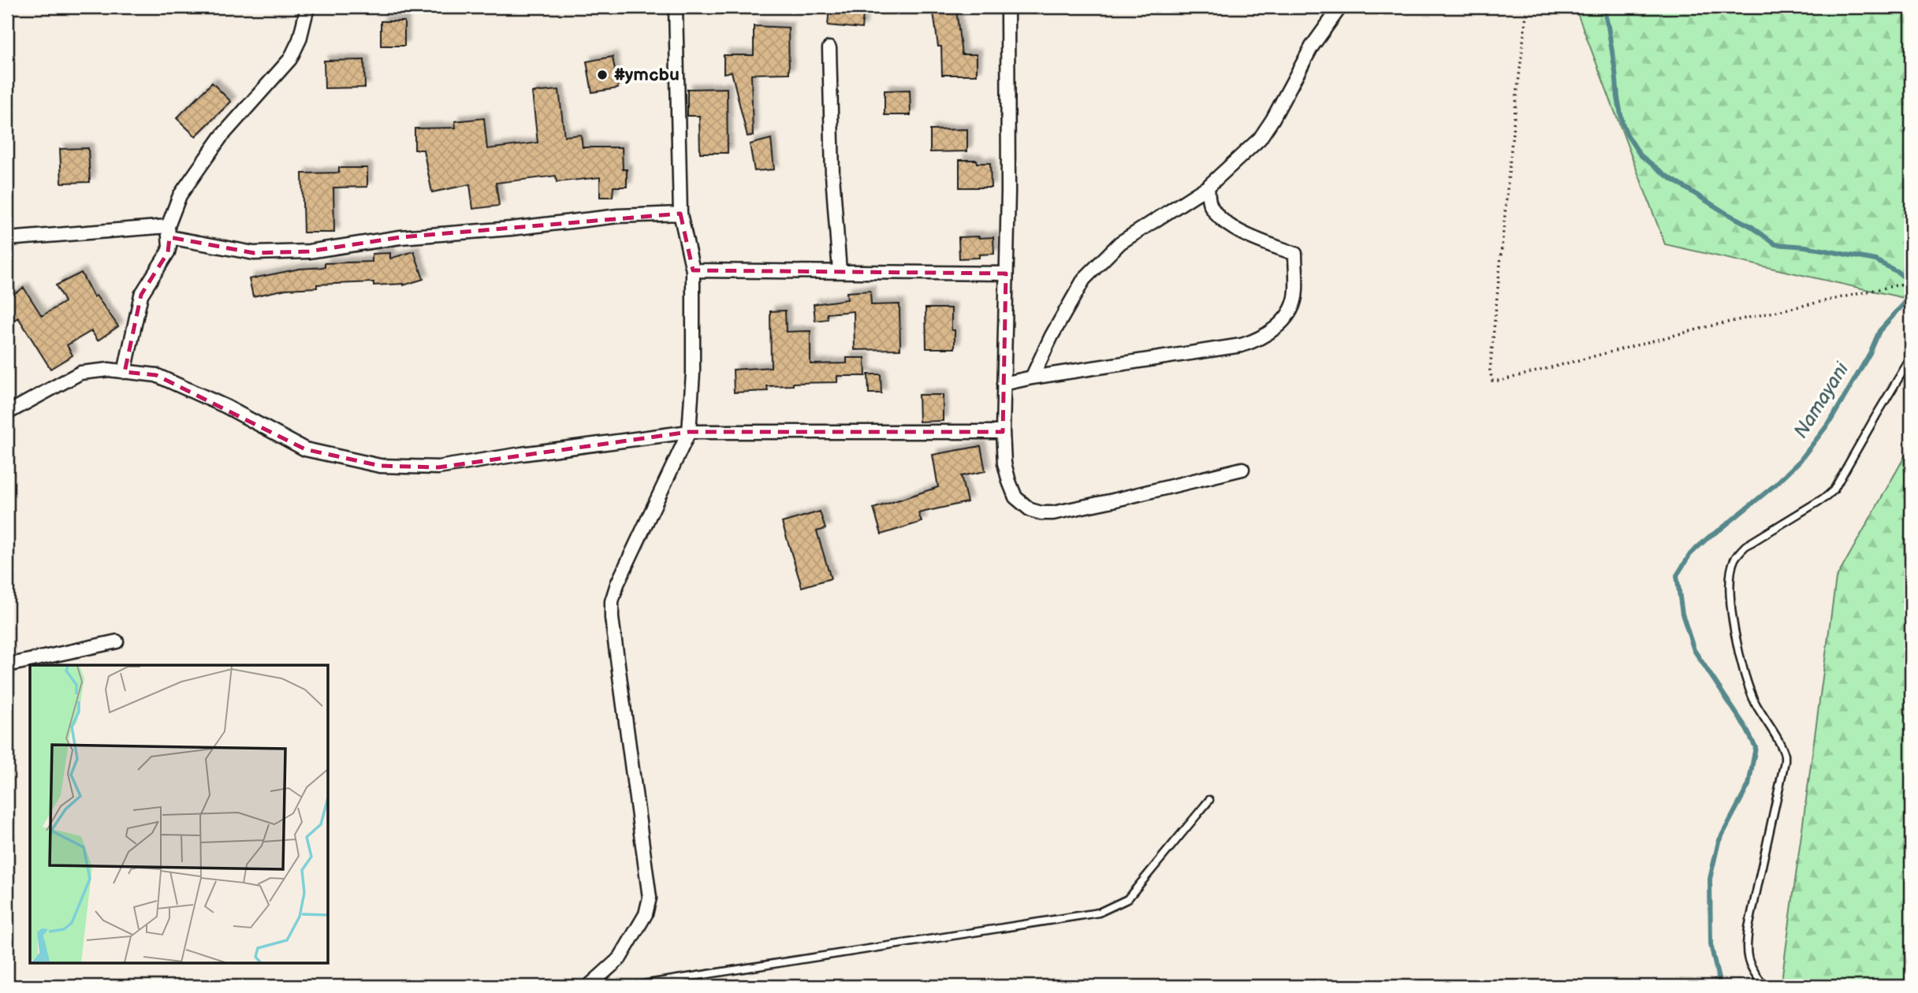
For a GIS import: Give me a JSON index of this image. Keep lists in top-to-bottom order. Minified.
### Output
{"water":["Namayani"],"places":["#ymcbu"]}
